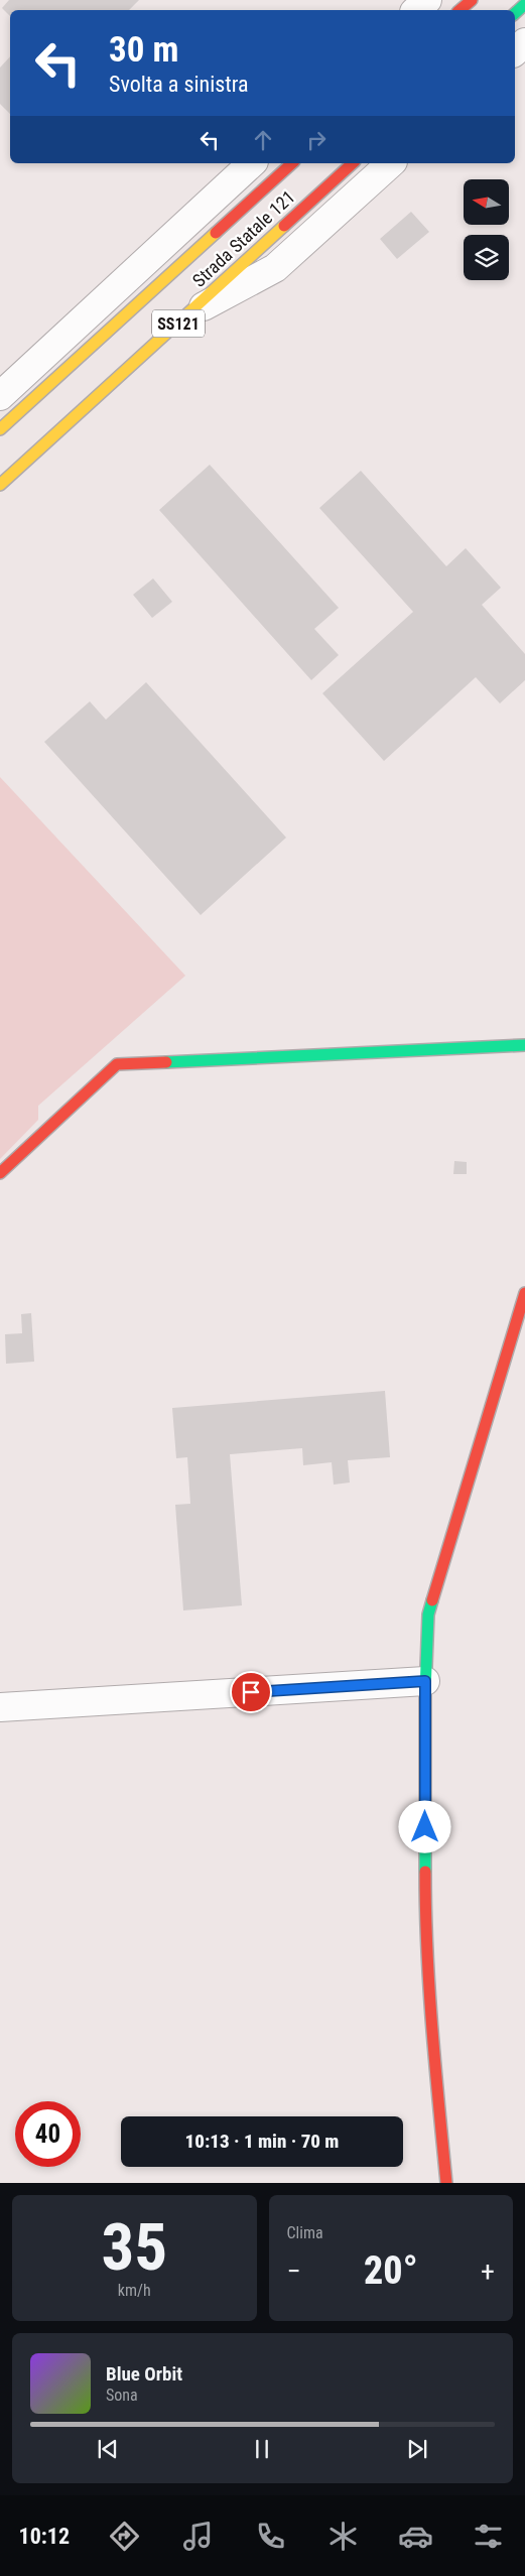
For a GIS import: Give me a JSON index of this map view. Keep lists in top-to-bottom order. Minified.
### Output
{"streets":{"street":["Strada Statale 121","SS121"]},"north":"left","page":{"turn":["30 m","Svolta a sinistra"],"limit":"40","trip":"10:13 · 1 min · 70 m","tile":[["35","km/h"],"Clima"],"heat":["−","20°","+"],"song":["Blue Orbit","Sona"],"tabs":"10:12"}}
